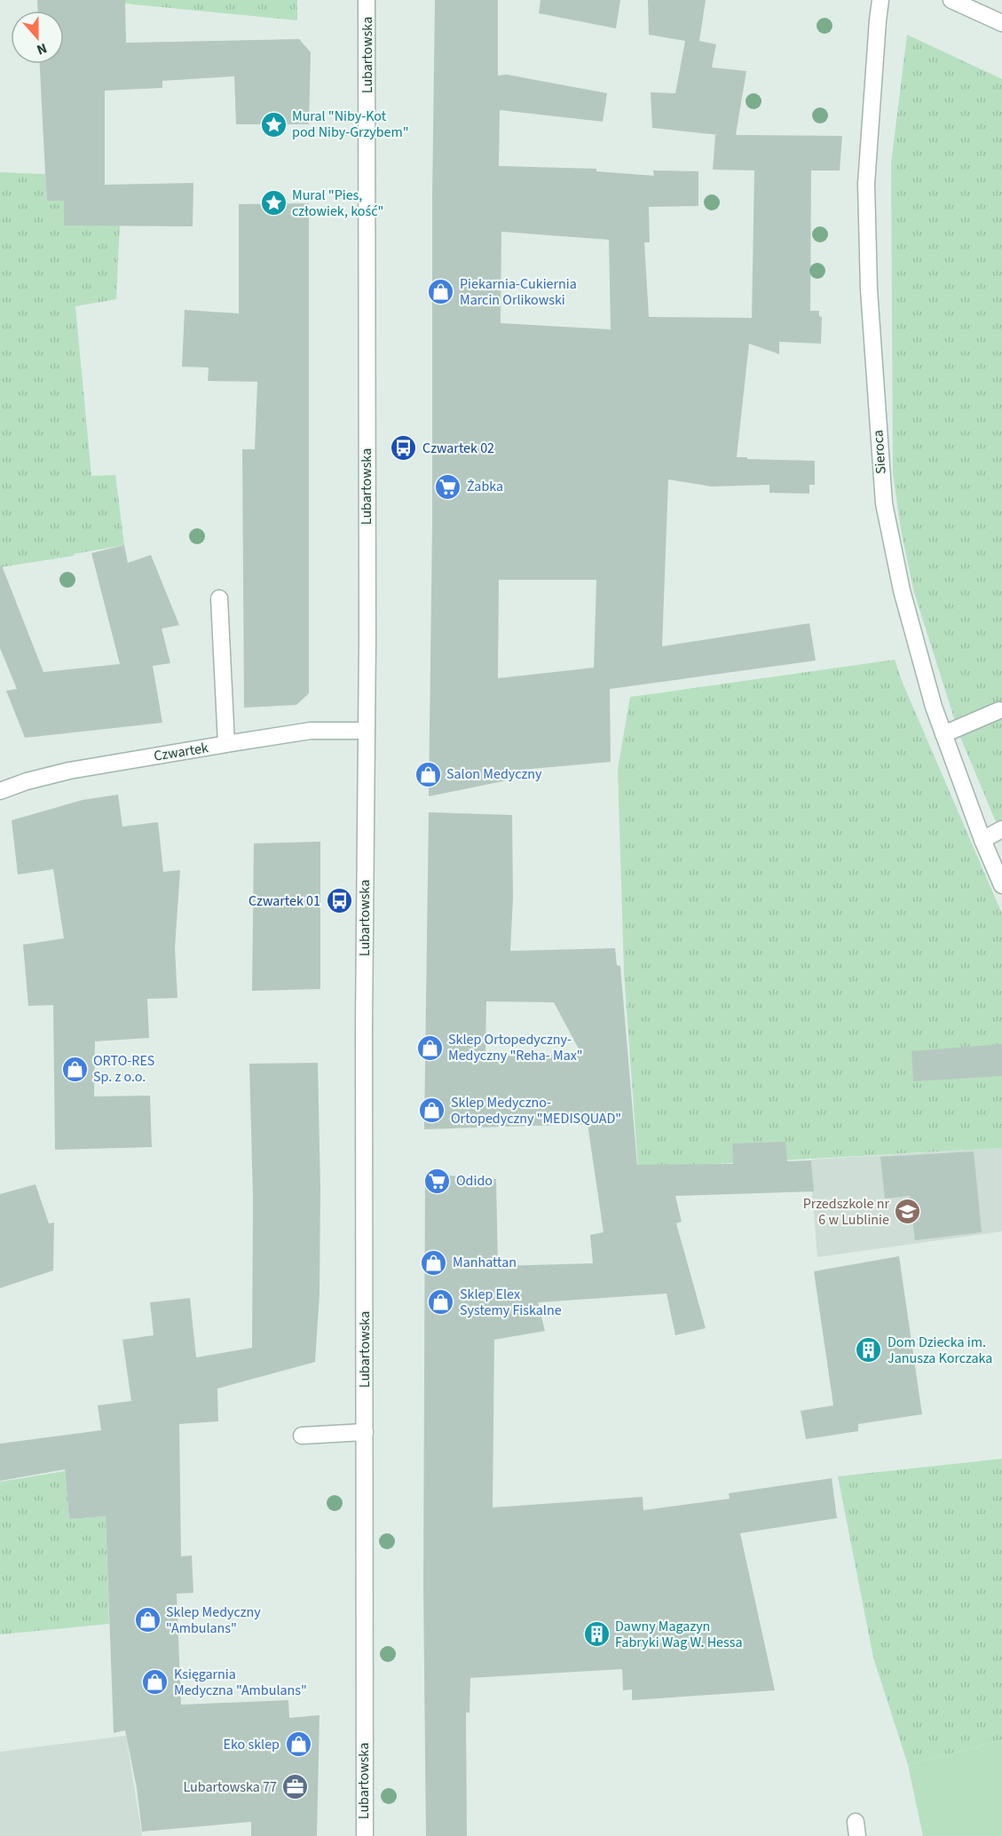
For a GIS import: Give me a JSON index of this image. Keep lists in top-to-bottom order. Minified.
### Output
{"streets":{"street":["Lubartowska","Sieroca","Czwartek"]},"crossings":[["Lubartowska","Czwartek"]],"places":{"place":["Mural \"Niby-Kot pod Niby-Grzybem\"","Mural \"Pies, człowiek, kość\""],"shop":["Piekarnia-Cukiernia Marcin Orlikowski","Salon Medyczny","Sklep Ortopedyczny- Medyczny \"Reha- Max\"","ORTO-RES Sp. z o.o.","Sklep Medyczno- Ortopedyczny \"MEDISQUAD\"","Manhattan","Sklep Elex Systemy Fiskalne","Sklep Medyczny \"Ambulans\"","Księgarnia Medyczna \"Ambulans\"","Eko sklep"],"bus stop":["Czwartek 02","Czwartek 01"],"supermarket":["Żabka","Odido"],"school or university":["Przedszkole nr 6 w Lublinie"],"building":["Dom Dziecka im. Janusza Korczaka","Dawny Magazyn Fabryki Wag W. Hessa"],"office":["Lubartowska 77"]},"north":"bottom"}
